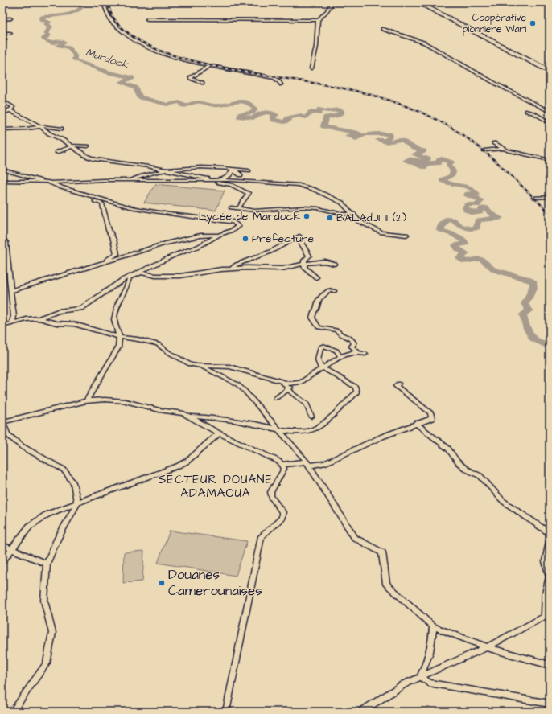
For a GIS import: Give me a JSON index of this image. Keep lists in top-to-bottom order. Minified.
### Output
{"districts":["SECTEUR DOUANE ADAMAOUA"],"water":["Mardock"],"places":["Coopérative pionniere Wari","Lycée de Mardock","BALAdJI II (2)","Préfecture","Douanes Camerounaises"]}
